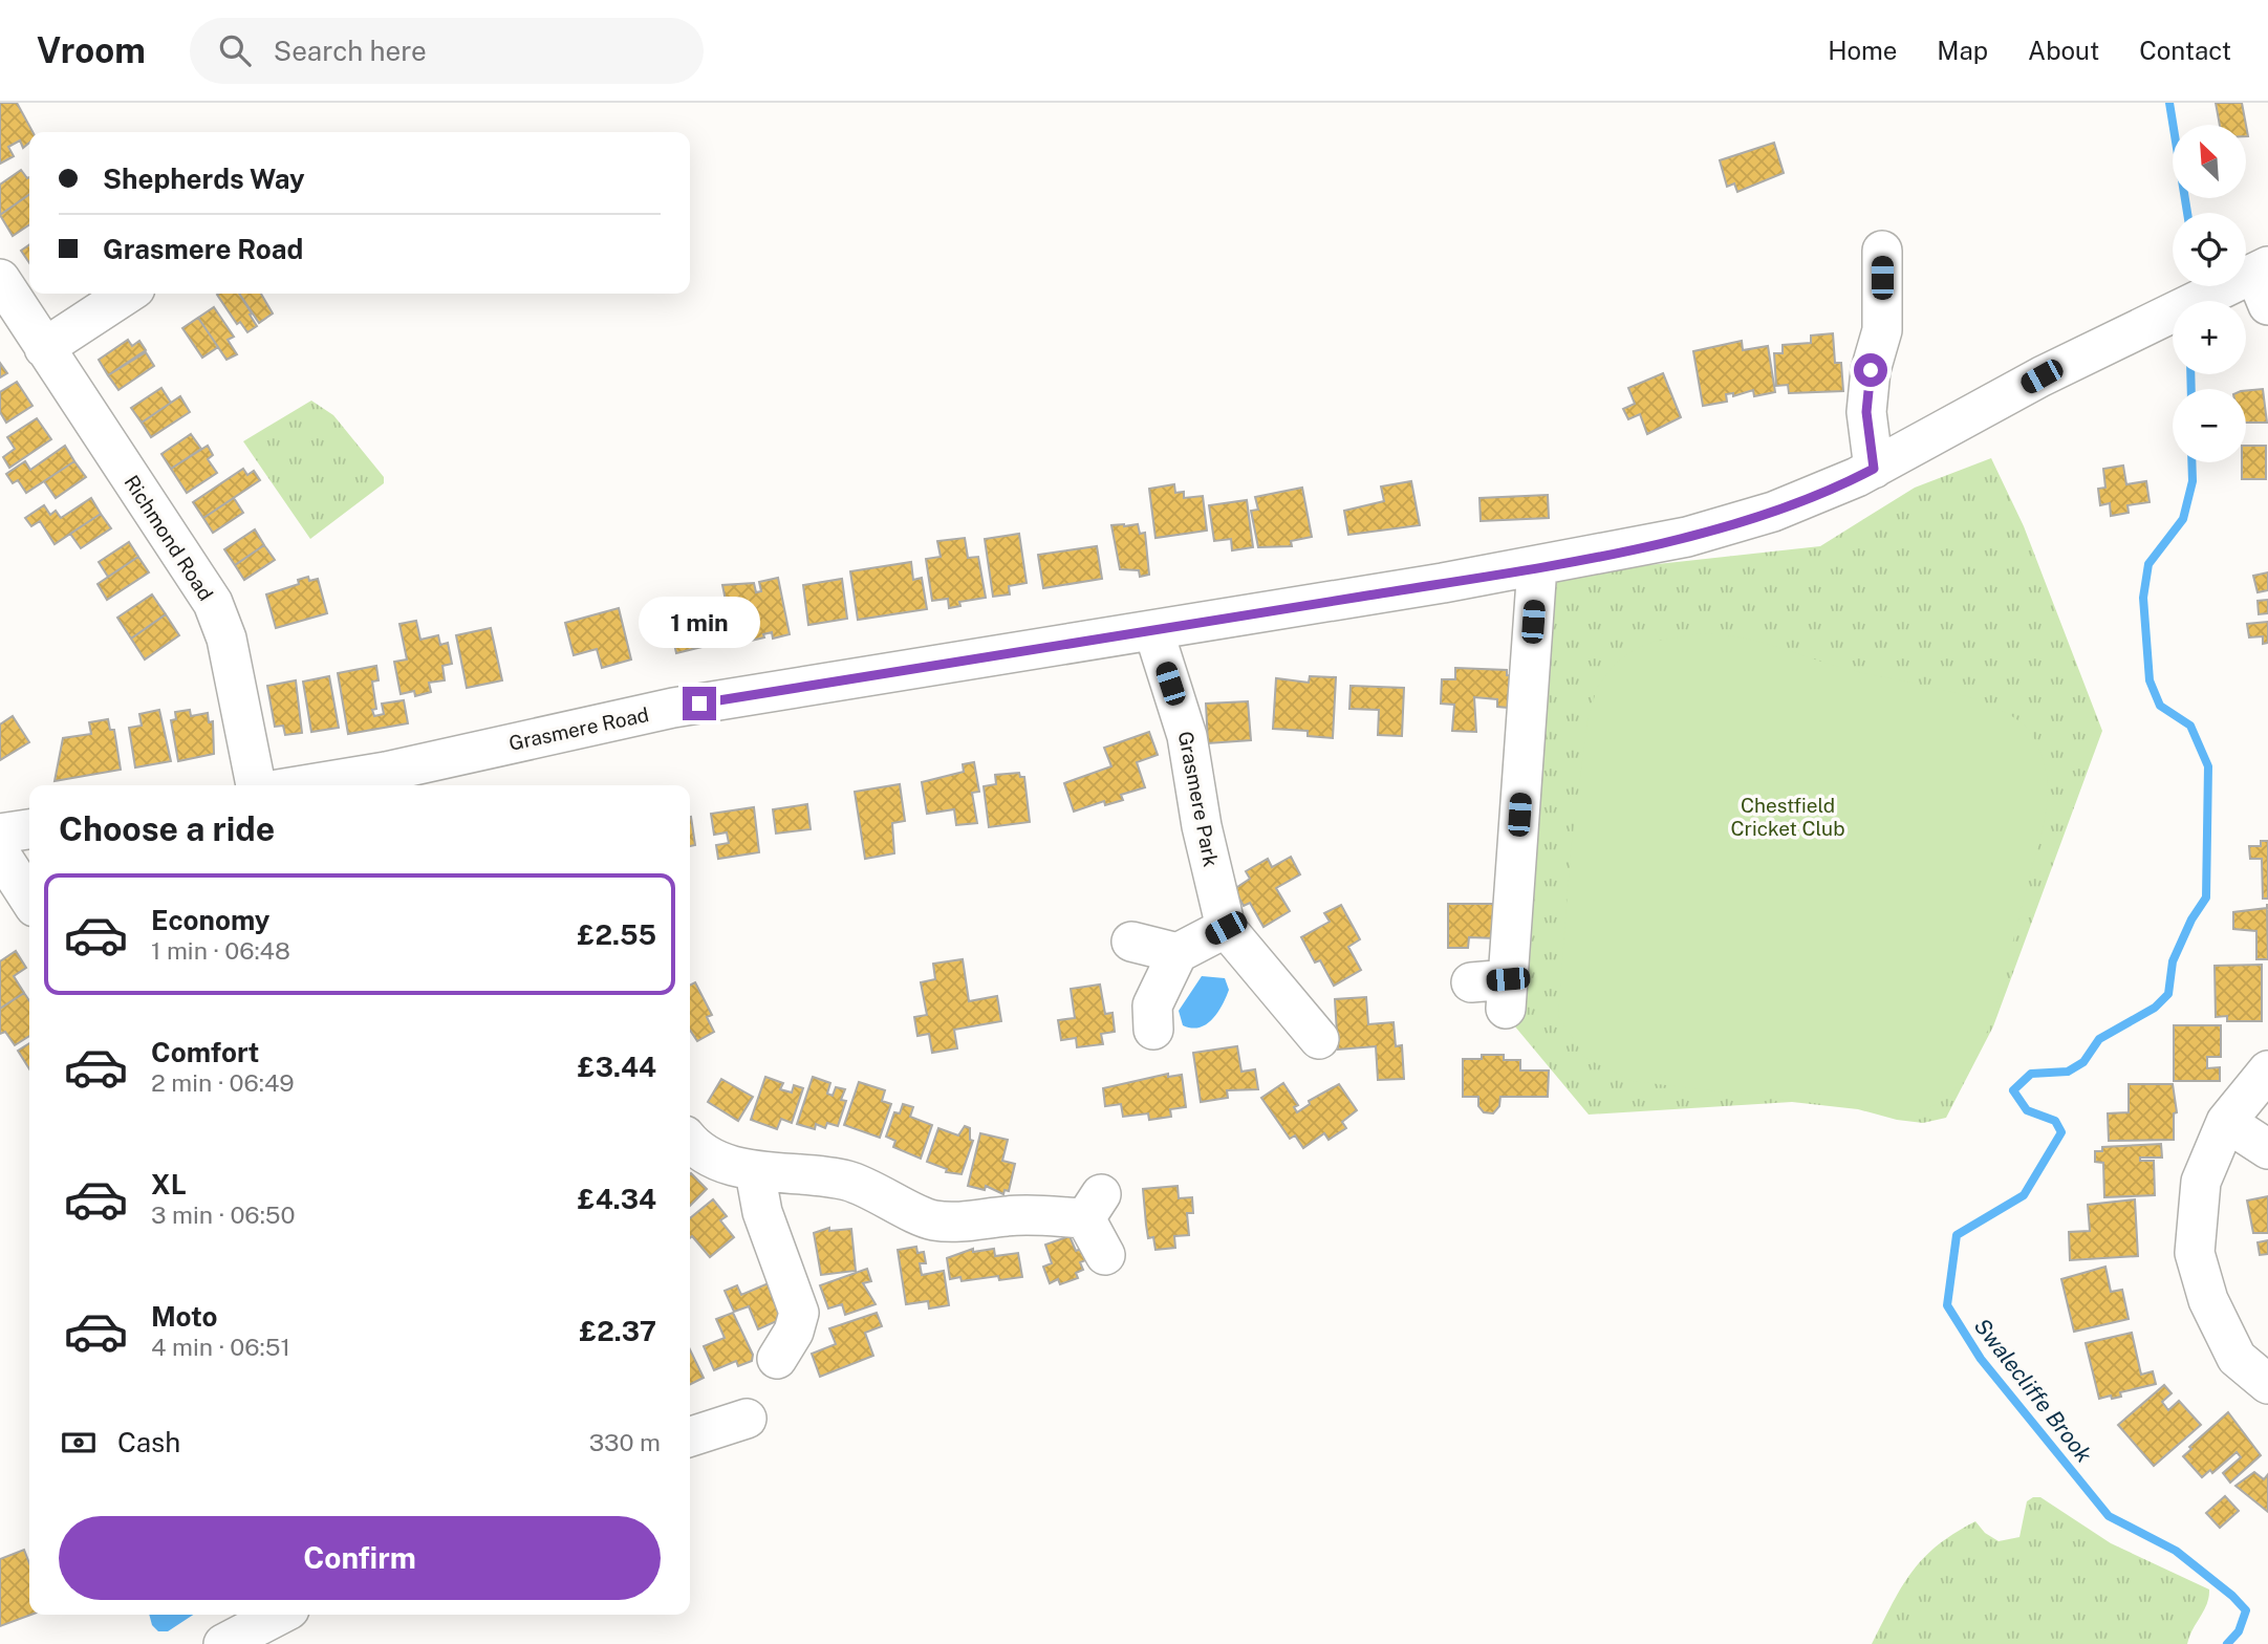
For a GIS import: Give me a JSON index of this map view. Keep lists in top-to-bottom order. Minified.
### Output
{"streets":{"street":["Richmond Road","Grasmere Road","Grasmere Park"]},"crossings":[["Grasmere Road","Grasmere Park"]],"water":["Swalecliffe Brook"],"parks":["Chestfield Cricket Club"],"north":"top left","page":{"header":"Vroom","search":"Search here","nav":["Home","Map","About","Contact"],"map_buttons":["+","−"],"banner":["Shepherds Way","Grasmere Road"],"bubble":"1 min","heading":"Choose a ride","list":[{"name":"Economy","note":"1 min · 06:48","value":"£2.55"},{"name":"Comfort","note":"2 min · 06:49","value":"£3.44"},{"name":"XL","note":"3 min · 06:50","value":"£4.34"},{"name":"Moto","note":"4 min · 06:51","value":"£2.37"}],"pay":["Cash","330 m"],"buttons":"Confirm"}}
